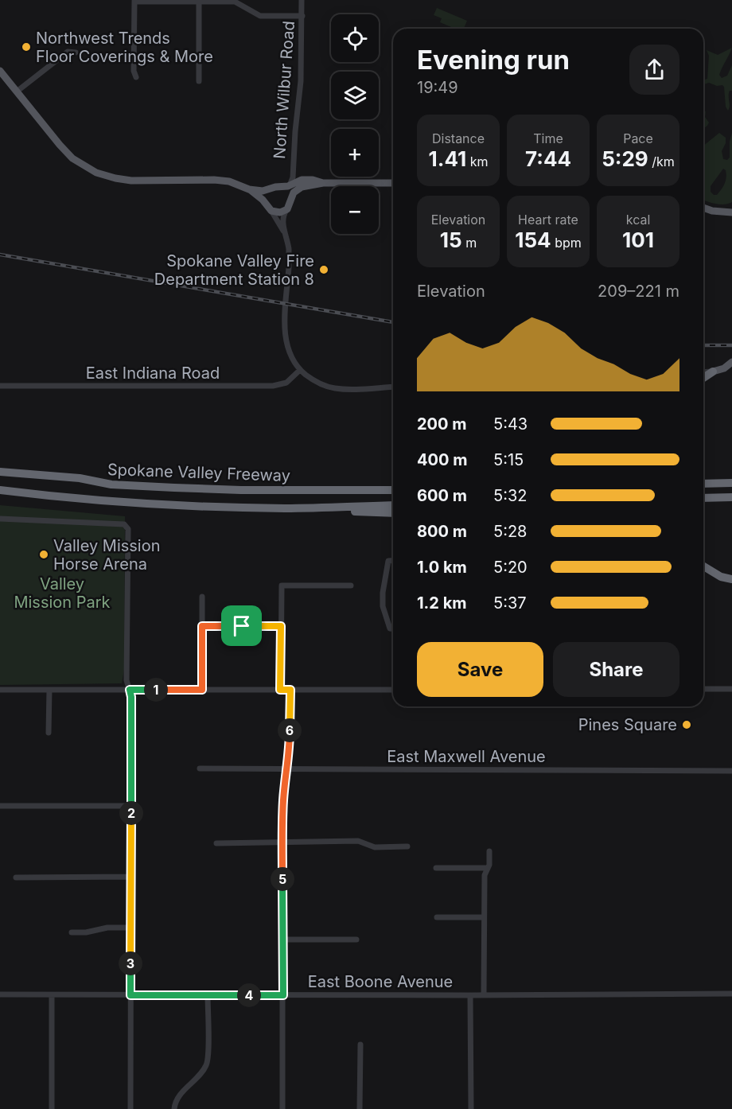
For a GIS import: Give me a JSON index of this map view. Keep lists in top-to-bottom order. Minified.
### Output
{"streets":{"highway":["Spokane Valley Freeway"],"street":["North Wilbur Road","East Indiana Road","East Maxwell Avenue","East Boone Avenue"]},"parks":["Valley Mission Park"],"places":["Northwest Trends Floor Coverings & More","Spokane Valley Fire Department Station 8","Valley Mission Horse Arena","Pines Square"],"page":{"map_buttons":["+","−"],"heading":["Evening run","19:49"],"stats":[["Distance","1.41 km"],["Time","7:44"],["Pace","5:29 /km"],["Elevation","15 m"],["Heart rate","154 bpm"],["kcal","101"]],"chart":["Elevation","209–221 m"],"list":[{"name":"200 m","note":"5:43"},{"name":"400 m","note":"5:15"},{"name":"600 m","note":"5:32"},{"name":"800 m","note":"5:28"},{"name":"1.0 km","note":"5:20"},{"name":"1.2 km","note":"5:37"}],"buttons":["Save","Share"],"pins":["1","6","2","5","3","4"]}}
